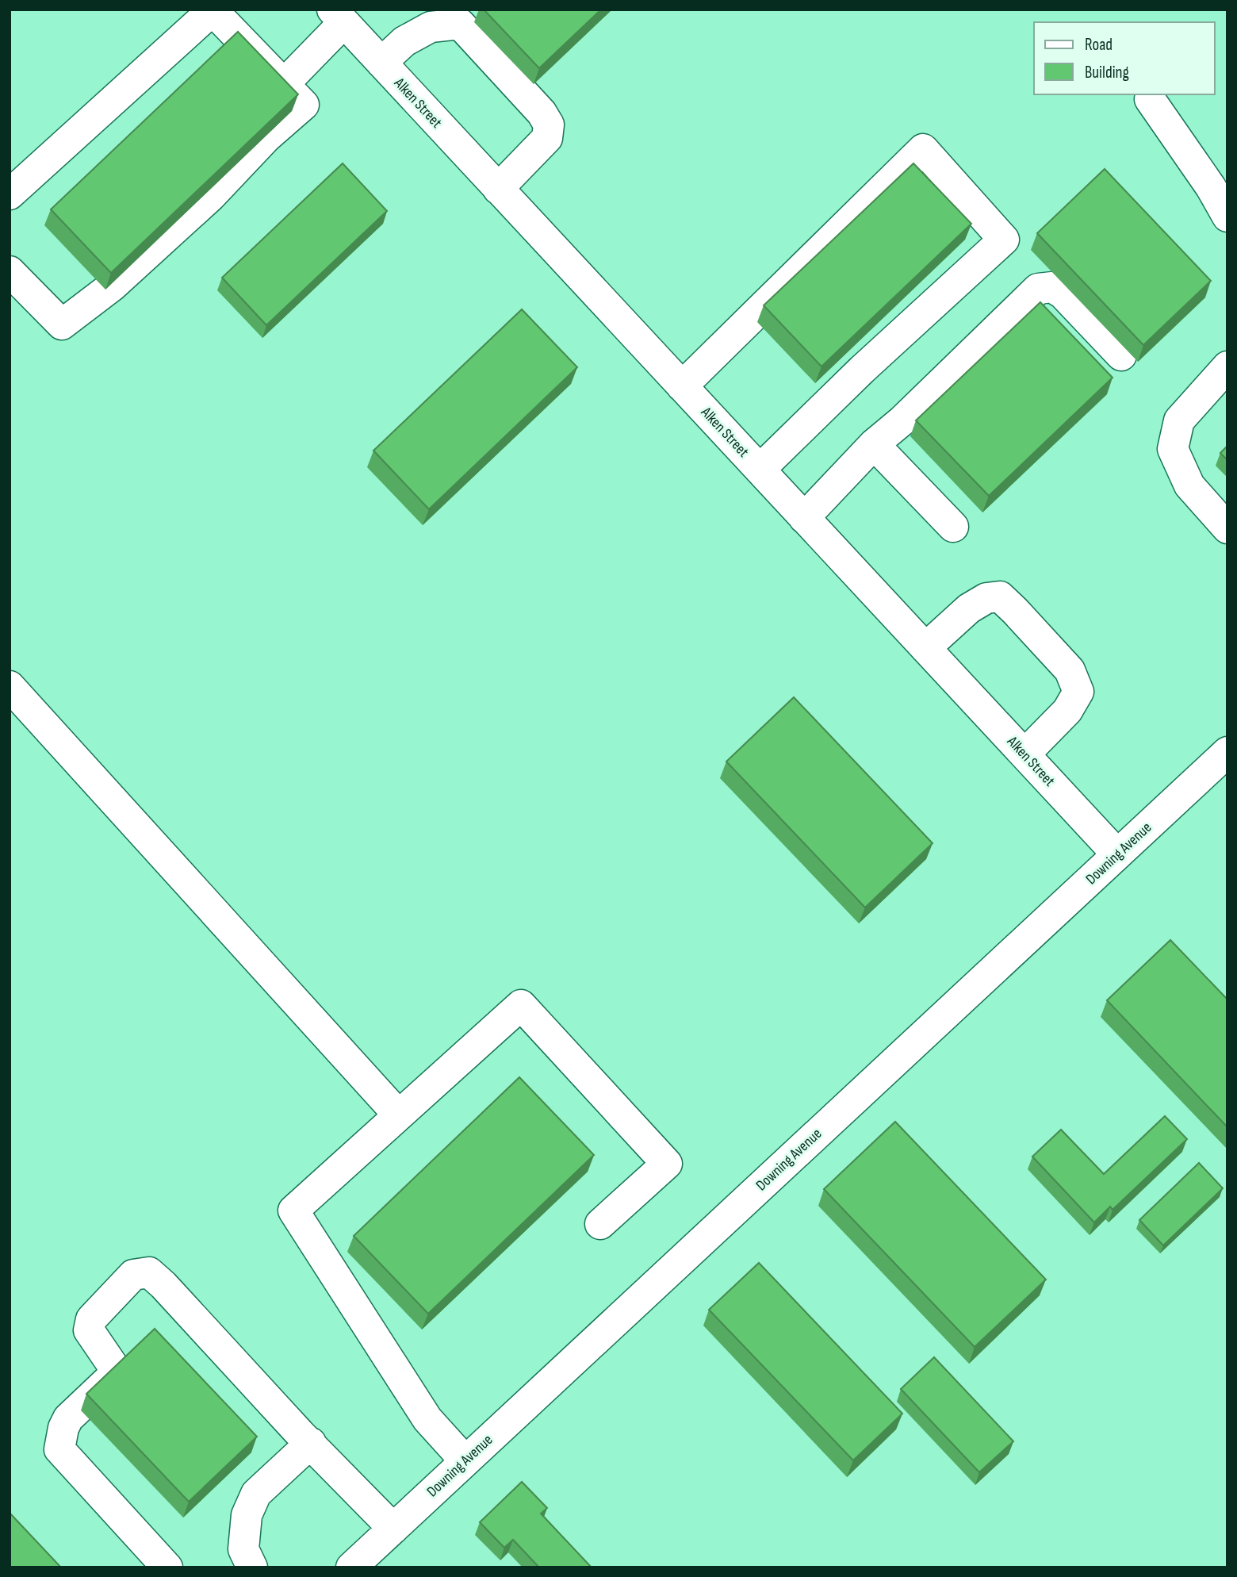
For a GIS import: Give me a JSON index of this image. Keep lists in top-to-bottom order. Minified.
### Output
{"streets":{"street":["Alken Street","Downing Avenue"]},"crossings":[["Alken Street","Downing Avenue"]],"legend":["Road","Building"]}
